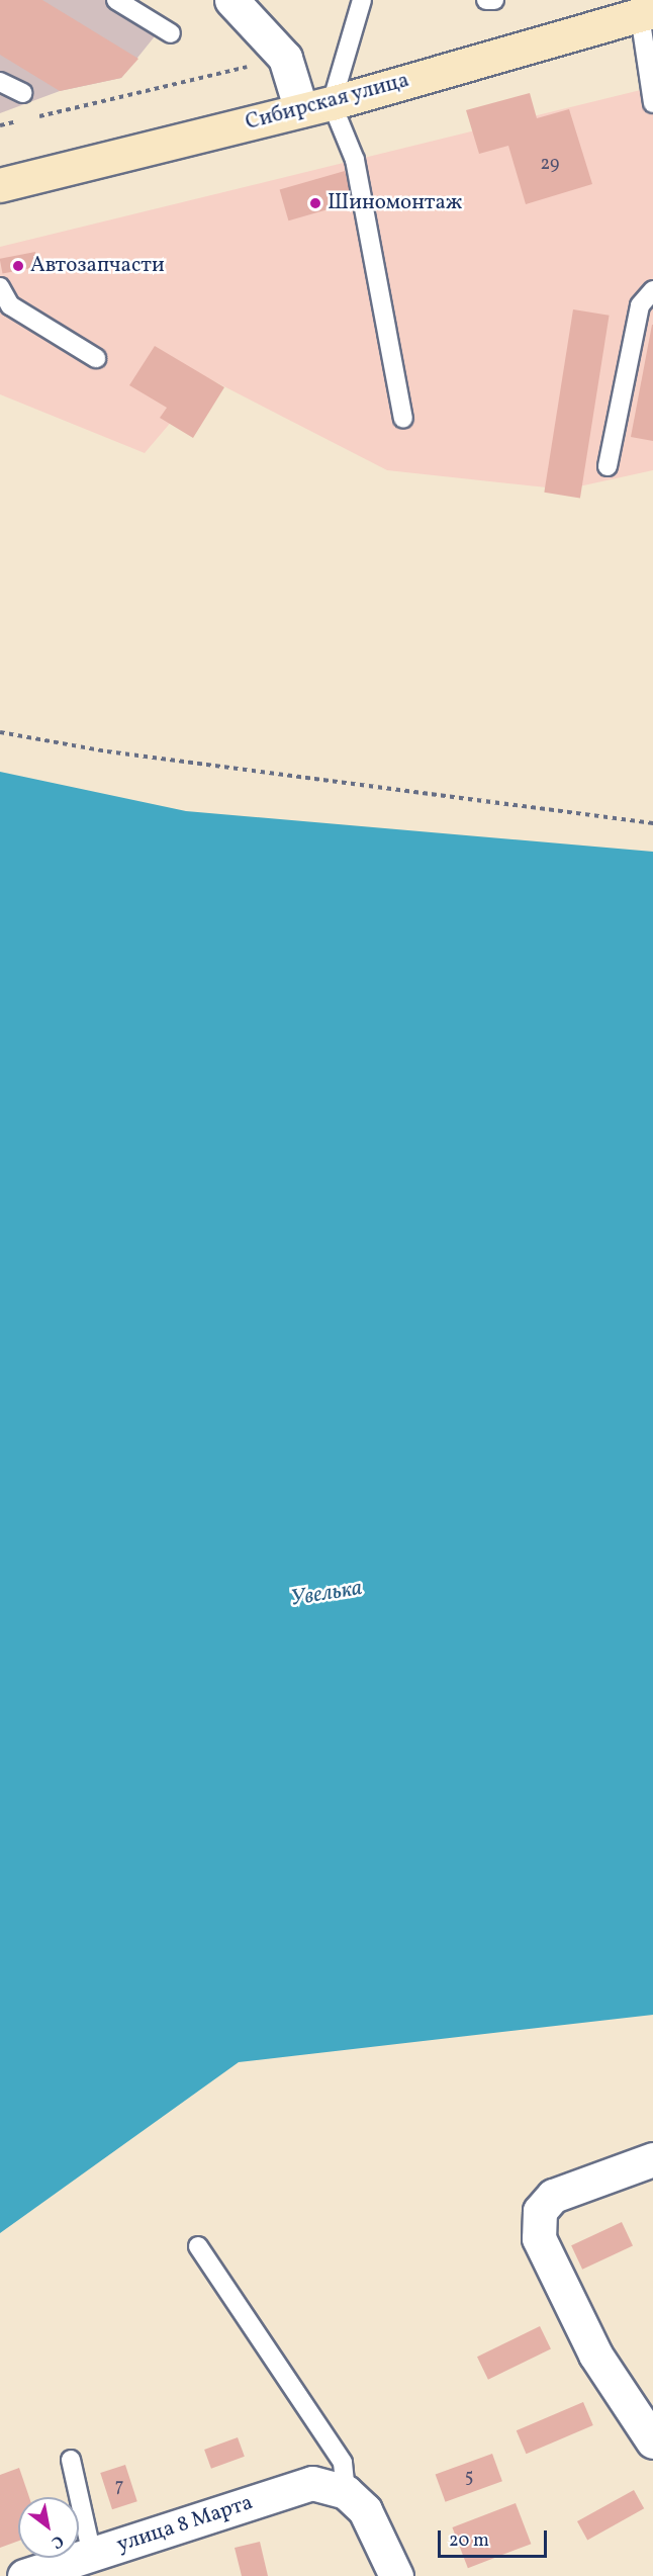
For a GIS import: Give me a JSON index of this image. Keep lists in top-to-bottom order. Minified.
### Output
{"streets":{"street":["Сибирская улица","улица 8 Марта"]},"water":["Увелька"],"places":["Шиномонтаж","Автозапчасти"],"house_numbers":["29","5","7"],"scale_bar":"20 m","north":"bottom right"}
